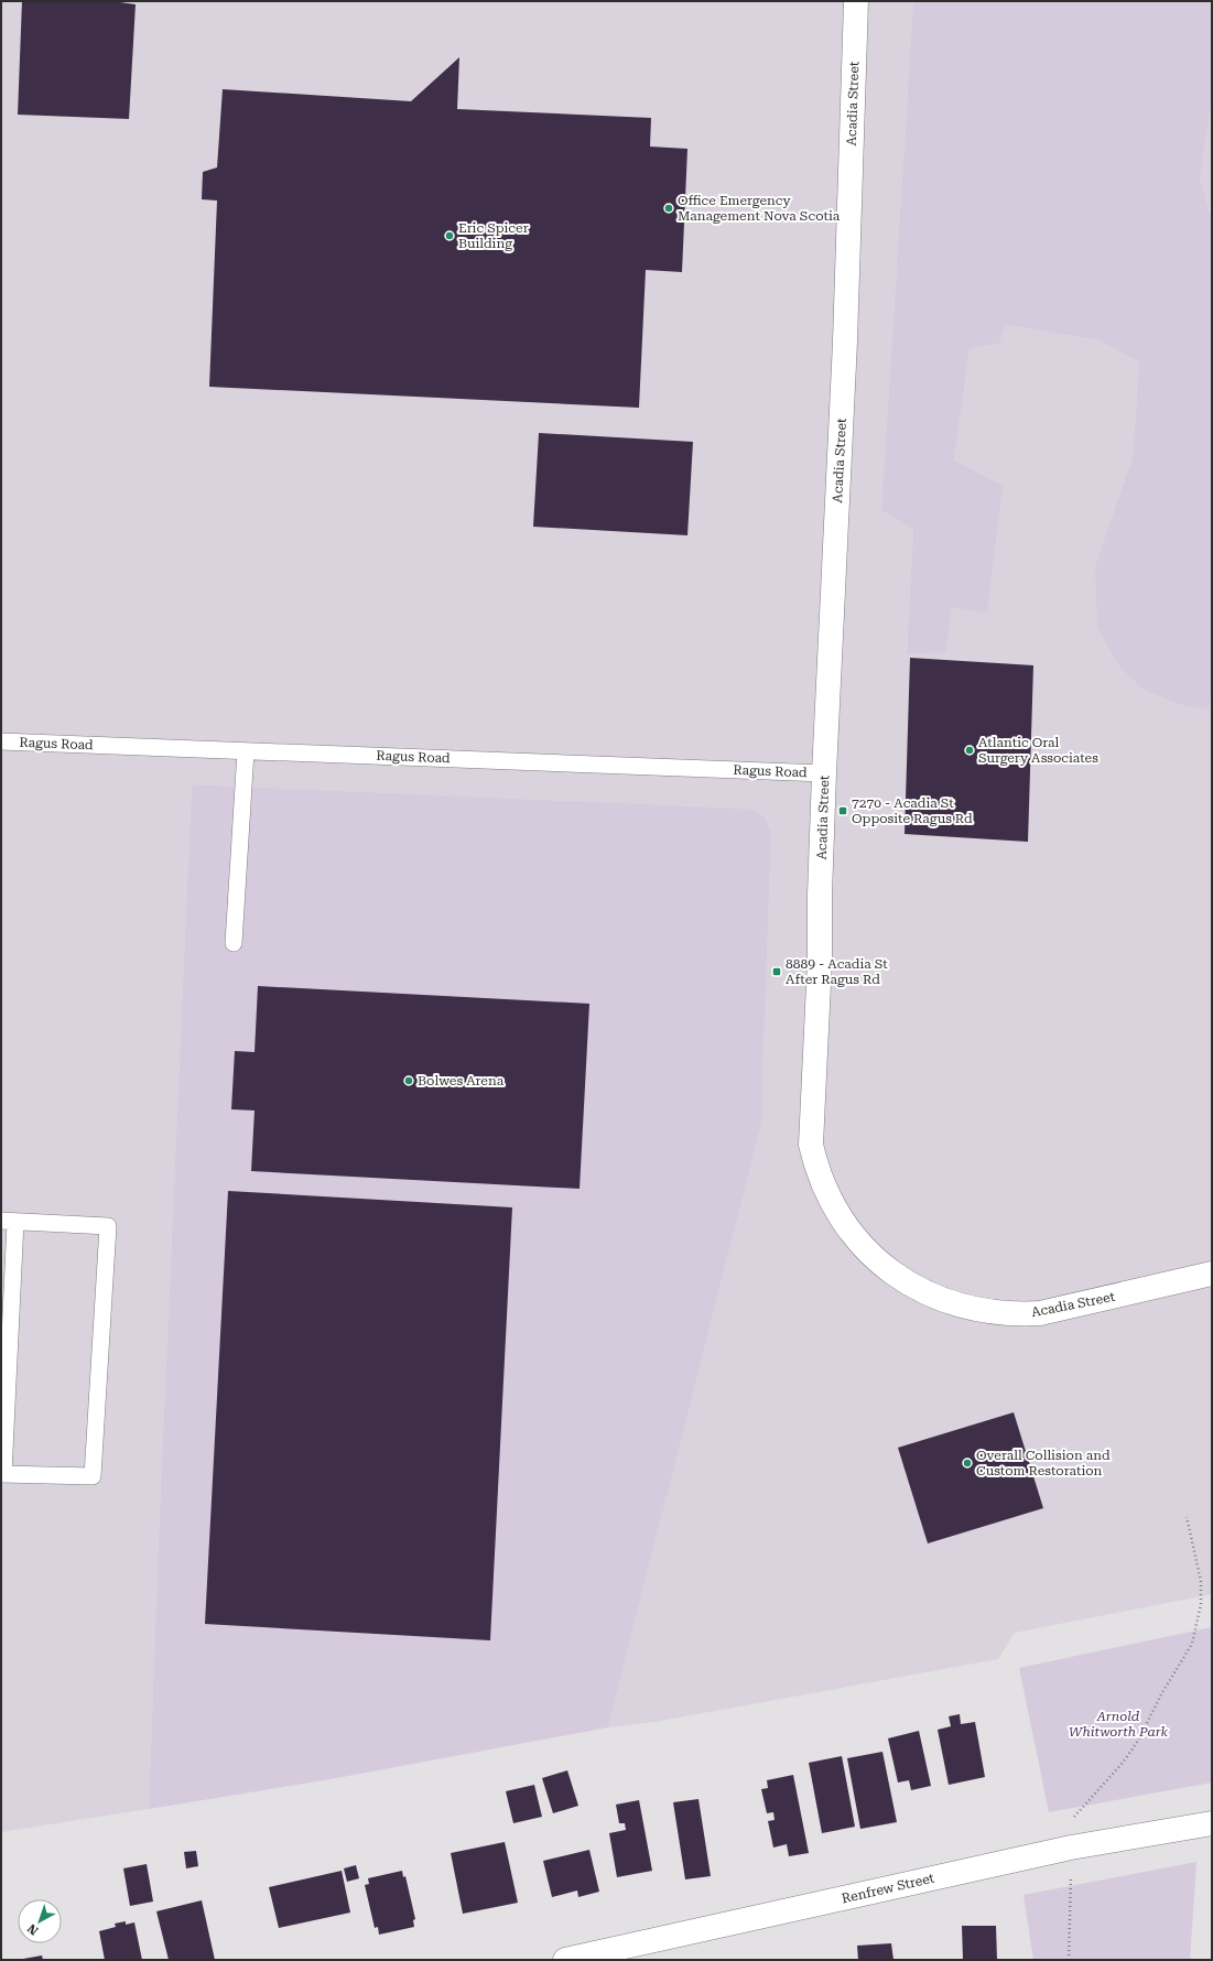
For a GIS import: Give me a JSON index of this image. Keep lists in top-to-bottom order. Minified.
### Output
{"streets":{"street":["Acadia Street","Renfrew Street"],"lane":["Ragus Road"]},"crossings":[["Acadia Street","Ragus Road"]],"parks":["Arnold Whitworth Park"],"places":{"other":["Office Emergency Management Nova Scotia","Eric Spicer Building","Atlantic Oral Surgery Associates","Bolwes Arena","Overall Collision and Custom Restoration"],"transit":["7270 - Acadia St Opposite Ragus Rd","8889 - Acadia St After Ragus Rd"]},"north":"bottom left"}
